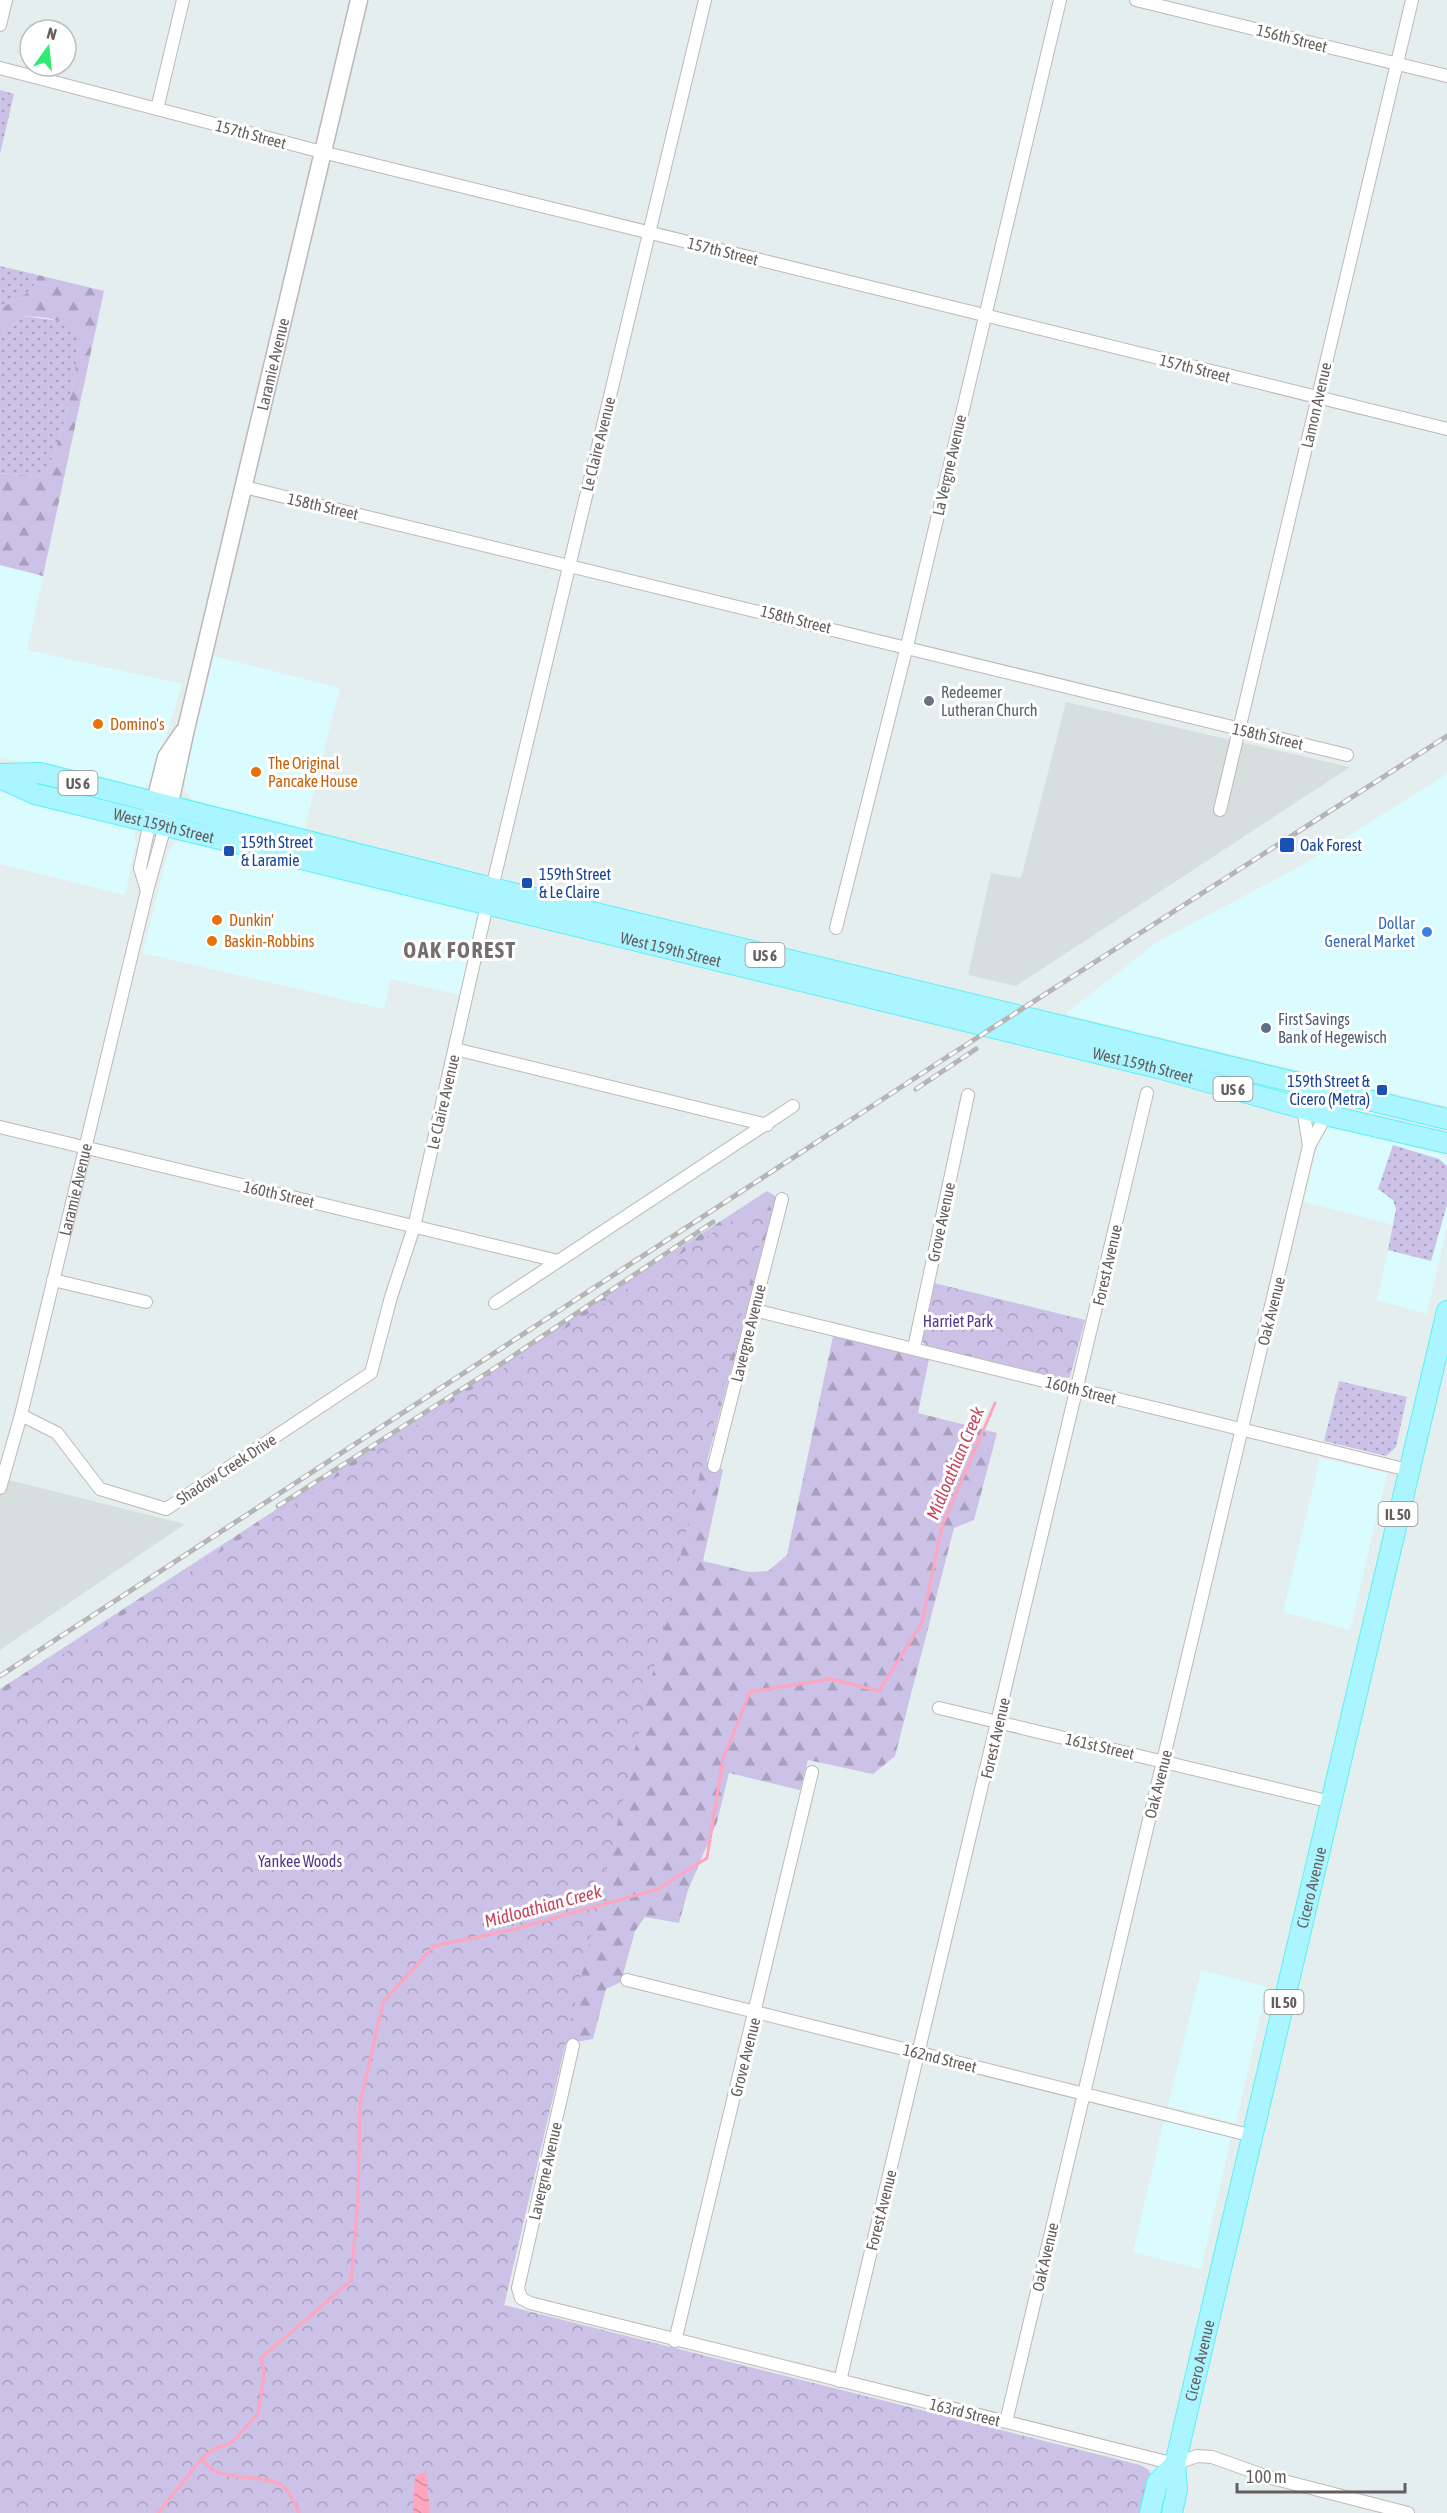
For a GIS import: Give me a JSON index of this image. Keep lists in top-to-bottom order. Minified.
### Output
{"streets":{"main road":["US 6","West 159th Street","IL 50","Cicero Avenue"],"street":["156th Street","157th Street","Laramie Avenue","Lamon Avenue","Le Claire Avenue","La Vergne Avenue","158th Street","160th Street","Grove Avenue","Forest Avenue","Oak Avenue","Lavergne Avenue","Shadow Creek Drive","161st Street","162nd Street","163rd Street"]},"crossings":[["156th Street","Lamon Avenue"],["157th Street","Laramie Avenue"],["157th Street","Lamon Avenue"],["157th Street","Le Claire Avenue"],["157th Street","La Vergne Avenue"],["Laramie Avenue","158th Street"],["Laramie Avenue","West 159th Street"],["Laramie Avenue","160th Street"],["Laramie Avenue","Shadow Creek Drive"],["Lamon Avenue","158th Street"],["Le Claire Avenue","158th Street"],["Le Claire Avenue","West 159th Street"],["Le Claire Avenue","160th Street"],["Le Claire Avenue","Shadow Creek Drive"],["La Vergne Avenue","158th Street"],["West 159th Street","Oak Avenue"],["160th Street","Grove Avenue"],["160th Street","Forest Avenue"],["160th Street","Oak Avenue"],["160th Street","Lavergne Avenue"],["160th Street","Cicero Avenue"],["Grove Avenue","162nd Street"],["Grove Avenue","163rd Street"],["Forest Avenue","161st Street"],["Forest Avenue","162nd Street"],["Forest Avenue","163rd Street"],["Oak Avenue","161st Street"],["Oak Avenue","162nd Street"],["Oak Avenue","163rd Street"],["Lavergne Avenue","163rd Street"],["161st Street","Cicero Avenue"],["Cicero Avenue","162nd Street"],["Cicero Avenue","163rd Street"]],"districts":["OAK FOREST"],"water":["Midloathian Creek"],"parks":["Harriet Park","Yankee Woods"],"places":{"other":["Redeemer Lutheran Church","Domino's","The Original Pancake House","Dunkin'","Dollar General Market","Baskin-Robbins","First Savings Bank of Hegewisch"],"transit":["Oak Forest","159th Street & Laramie","159th Street & Le Claire","159th Street & Cicero (Metra)"]},"scale_bar":"100 m","north":"top"}
